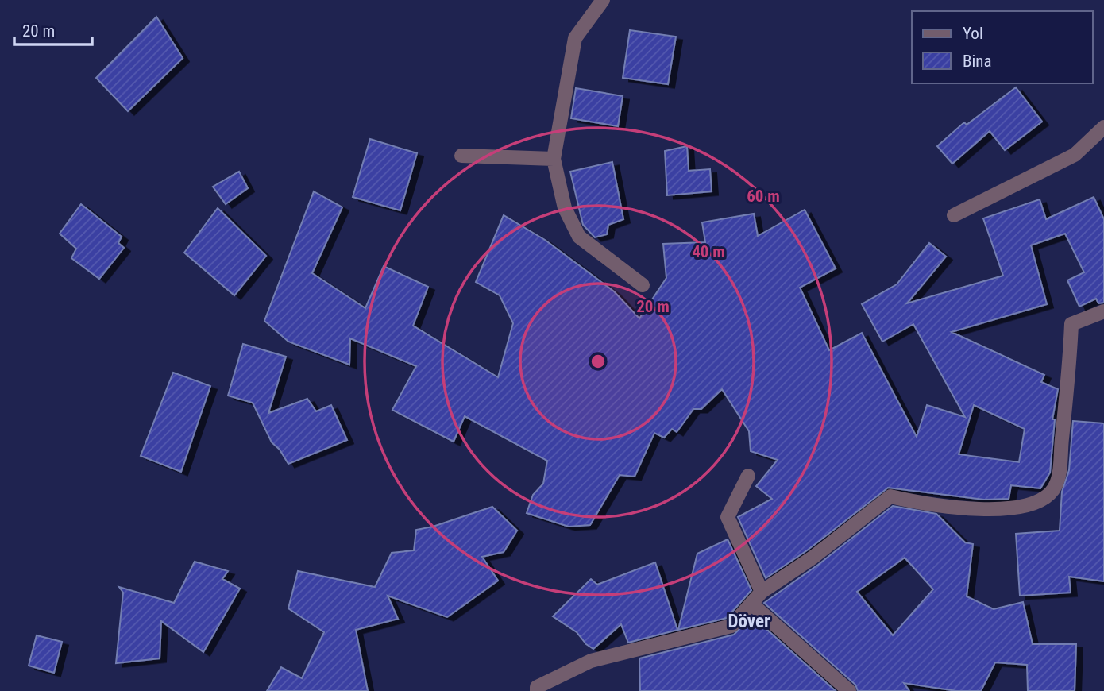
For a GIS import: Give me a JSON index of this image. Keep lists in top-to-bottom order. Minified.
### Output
{"districts":["Döver"],"legend":["Yol","Bina"],"scale_bar":"20 m","rings":["60 m","40 m","20 m"]}
